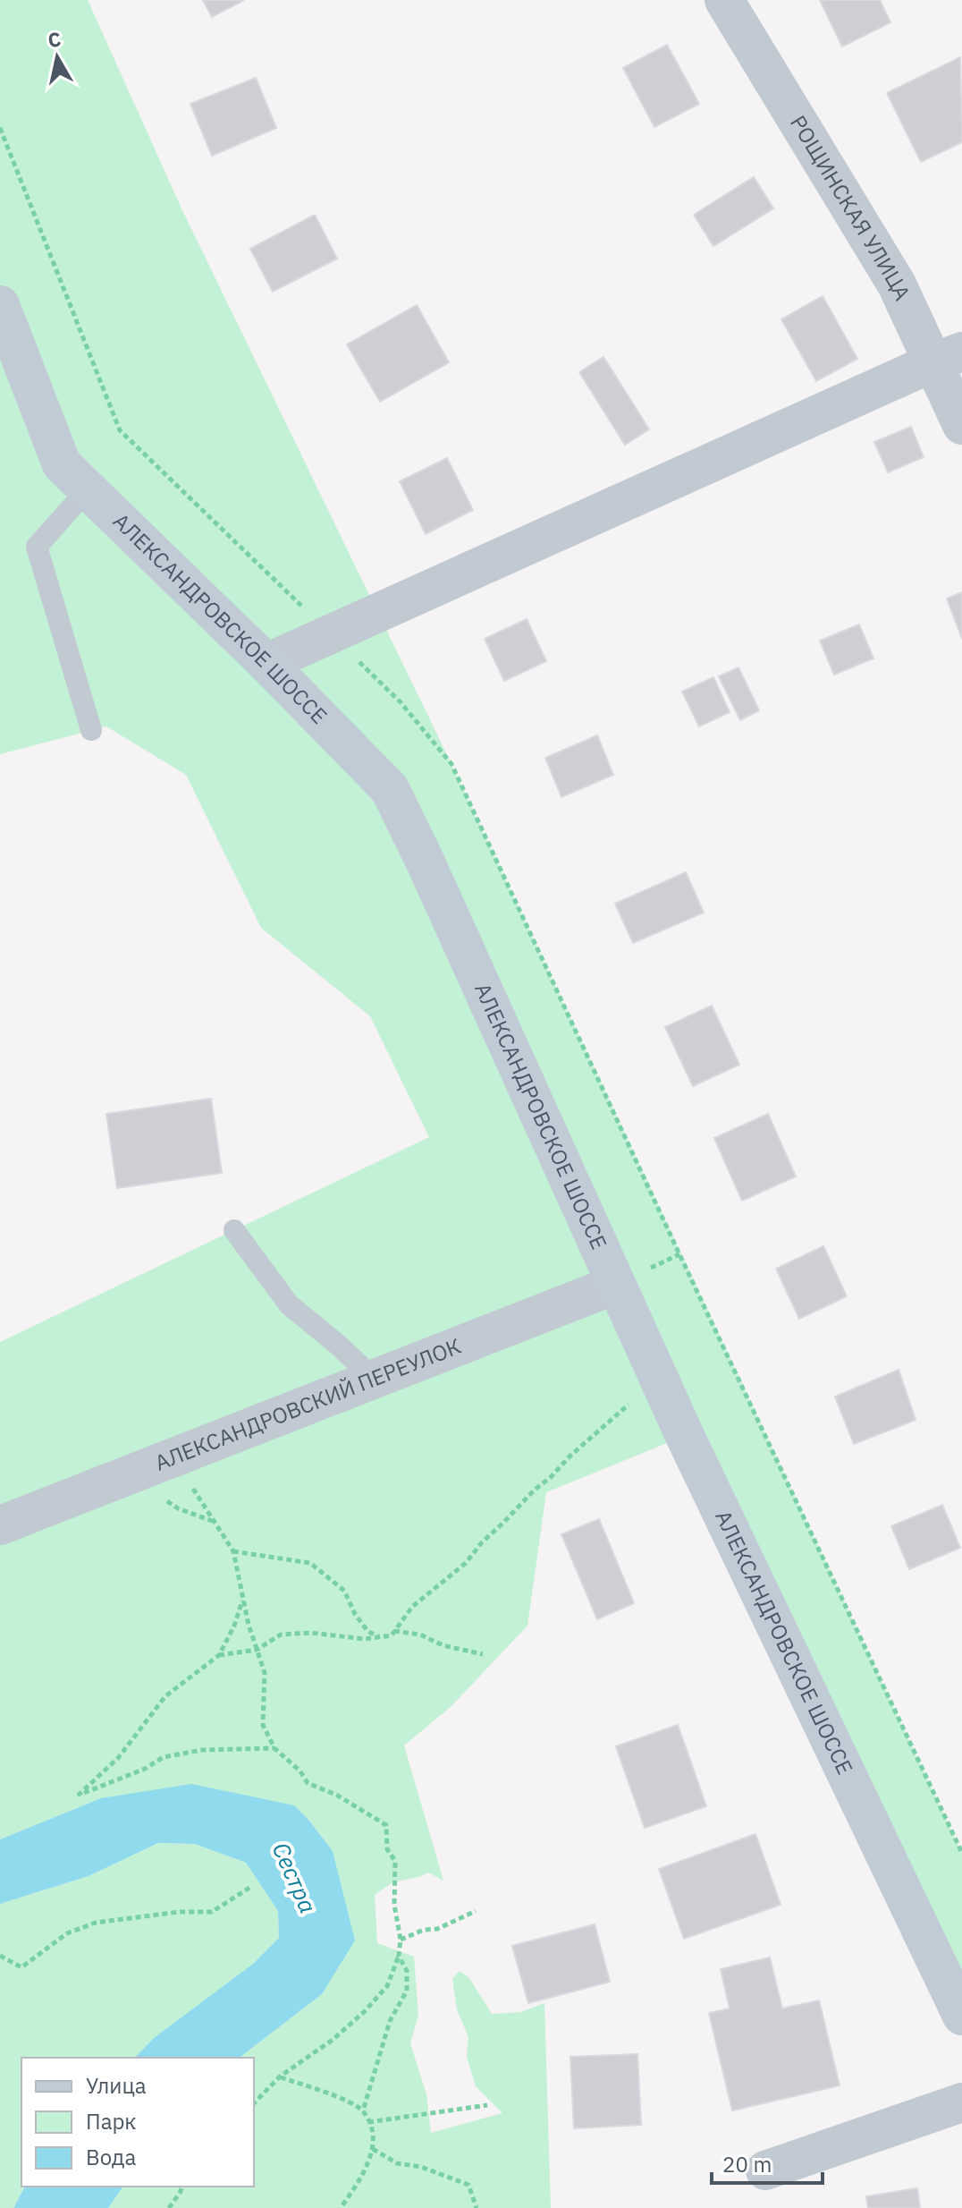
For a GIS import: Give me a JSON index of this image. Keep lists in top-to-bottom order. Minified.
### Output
{"streets":{"street":["РОЩИНСКАЯ УЛИЦА","АЛЕКСАНДРОВСКОЕ ШОССЕ","АЛЕКСАНДРОВСКИЙ ПЕРЕУЛОК"]},"crossings":[["АЛЕКСАНДРОВСКОЕ ШОССЕ","АЛЕКСАНДРОВСКИЙ ПЕРЕУЛОК"]],"water":["Сестра"],"legend":["Улица","Парк","Вода"],"scale_bar":"20 m","north":"top"}
